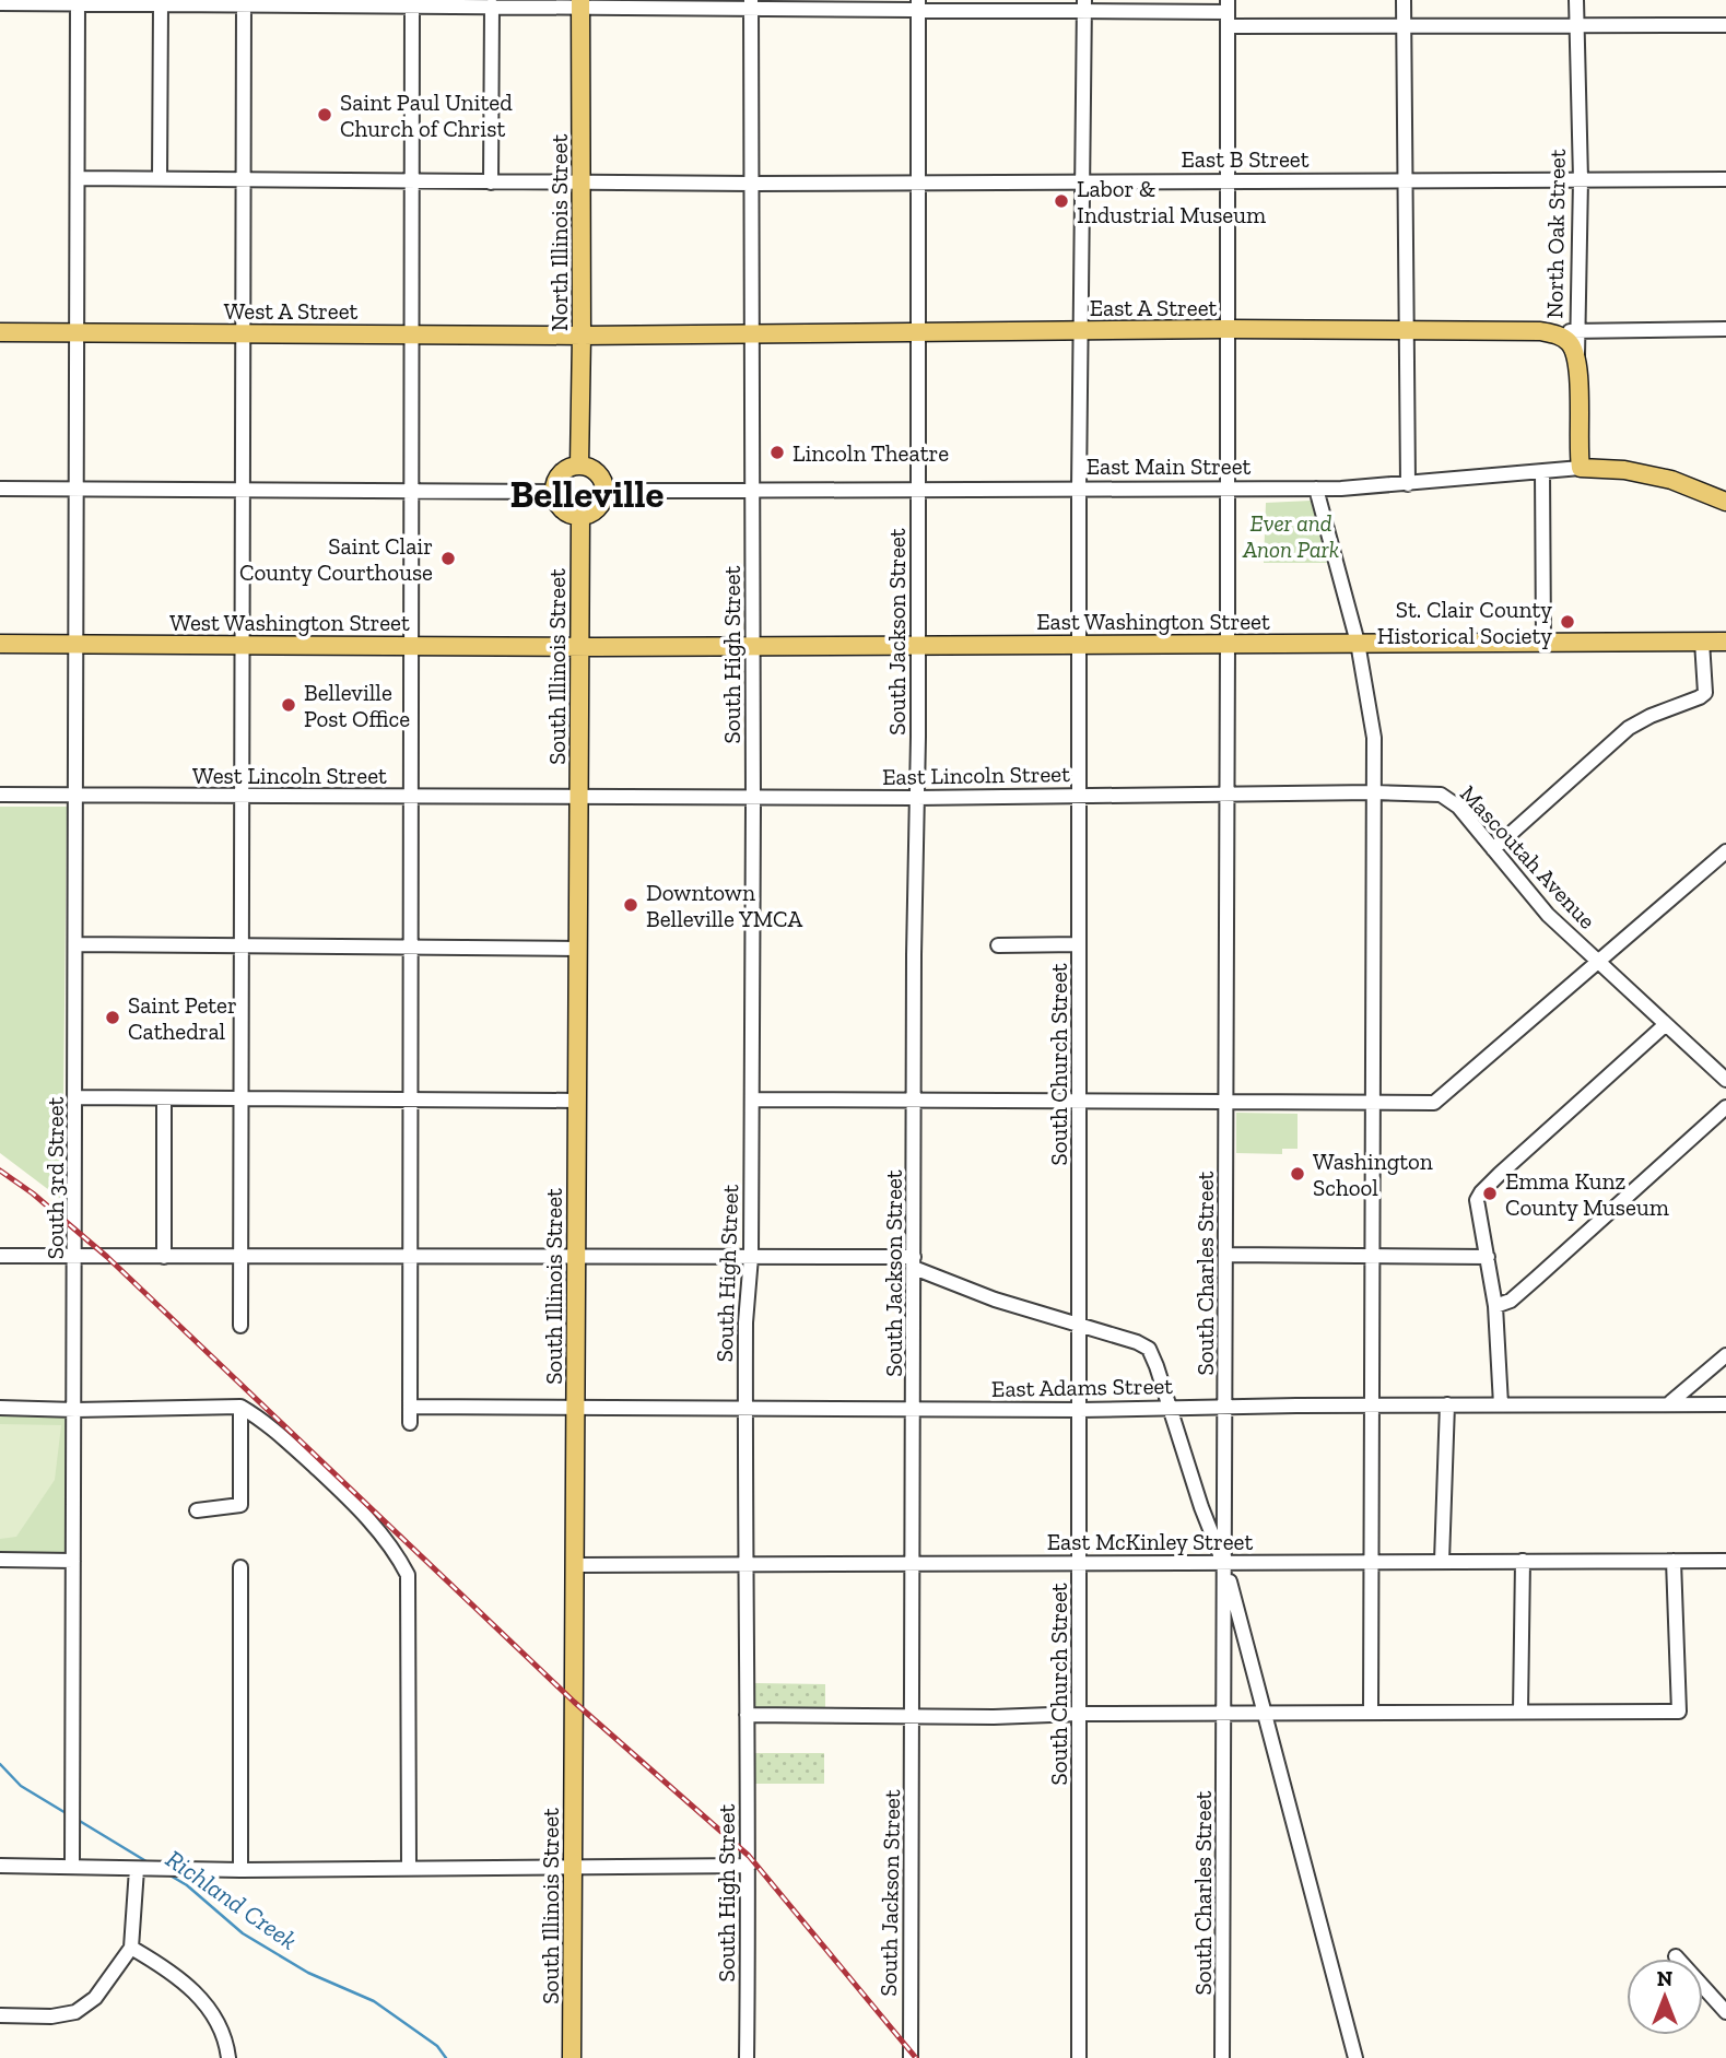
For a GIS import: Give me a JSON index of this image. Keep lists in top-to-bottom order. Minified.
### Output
{"streets":{"main road":["North Illinois Street","North Oak Street","East A Street","West A Street","East Main Street","East Washington Street","West Washington Street","South Illinois Street"],"street":["East B Street","South Jackson Street","South High Street","West Lincoln Street","East Lincoln Street","Mascoutah Avenue","South Church Street","South 3rd Street","South Charles Street","East Adams Street","East McKinley Street"]},"crossings":[["East B Street","North Illinois Street"],["East B Street","North Oak Street"],["East B Street","South Jackson Street"],["East B Street","South High Street"],["East B Street","South Church Street"],["East B Street","South 3rd Street"],["East B Street","South Charles Street"],["North Illinois Street","East A Street"],["North Illinois Street","West A Street"],["North Illinois Street","East Main Street"],["North Illinois Street","South Illinois Street"],["North Oak Street","East A Street"],["North Oak Street","East Main Street"],["East A Street","West A Street"],["East A Street","South Jackson Street"],["East A Street","South High Street"],["East A Street","South Church Street"],["East A Street","South Charles Street"],["West A Street","South 3rd Street"],["East Main Street","South Jackson Street"],["East Main Street","South High Street"],["East Main Street","South Illinois Street"],["East Main Street","South Church Street"],["East Main Street","South Charles Street"],["East Washington Street","West Washington Street"],["East Washington Street","South Jackson Street"],["East Washington Street","South High Street"],["East Washington Street","South Illinois Street"],["East Washington Street","South Church Street"],["East Washington Street","South Charles Street"],["West Washington Street","South Illinois Street"],["West Washington Street","South 3rd Street"],["South Jackson Street","East Lincoln Street"],["South Jackson Street","East Adams Street"],["South Jackson Street","East McKinley Street"],["South High Street","East Lincoln Street"],["South High Street","East Adams Street"],["South High Street","East McKinley Street"],["South Illinois Street","West Lincoln Street"],["South Illinois Street","East Lincoln Street"],["South Illinois Street","East Adams Street"],["South Illinois Street","East McKinley Street"],["West Lincoln Street","East Lincoln Street"],["West Lincoln Street","South 3rd Street"],["East Lincoln Street","Mascoutah Avenue"],["East Lincoln Street","South Church Street"],["East Lincoln Street","South Charles Street"],["South Church Street","East Adams Street"],["South Church Street","East McKinley Street"],["South Charles Street","East Adams Street"],["South Charles Street","East McKinley Street"]],"districts":["Belleville"],"water":["Richland Creek"],"parks":["Ever and Anon Park"],"places":["Saint Paul United Church of Christ","Labor & Industrial Museum","Lincoln Theatre","Saint Clair County Courthouse","St. Clair County Historical Society","Belleville Post Office","Downtown Belleville YMCA","Saint Peter Cathedral","Washington School","Emma Kunz County Museum"],"north":"top"}
